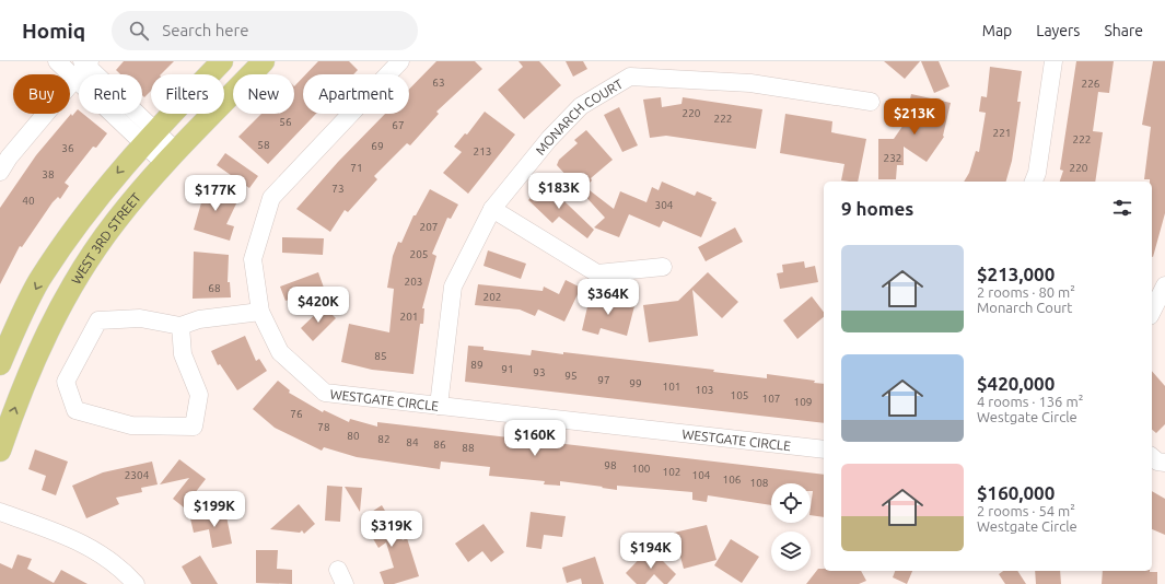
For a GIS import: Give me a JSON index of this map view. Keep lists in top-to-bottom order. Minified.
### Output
{"streets":{"main road":["WEST 3RD STREET"],"street":["MONARCH COURT","WESTGATE CIRCLE"]},"crossings":[["MONARCH COURT","WESTGATE CIRCLE"]],"house_numbers":["63","226","220","222","56","67","221","222","58","69","36","213","232","71","220","38","73","40","304","207","205","203","68","202","201","85","89","91","93","95","97","99","101","103","105","107","109","76","78","80","82","84","86","88","98","100","102","2304","104","106","108"],"page":{"header":"Homiq","search":"Search here","nav":["Map","Layers","Share"],"chip":["Buy","Rent","Filters","New","Apartment"],"price":["$213K","$183K","$177K","$364K","$420K","$160K","$199K","$319K","$194K"],"heading":"9 homes","list":[{"name":"$213,000","note":"2 rooms · 80 m² · Monarch Court"},{"name":"$420,000","note":"4 rooms · 136 m² · Westgate Circle"},{"name":"$160,000","note":"2 rooms · 54 m² · Westgate Circle"}]}}
